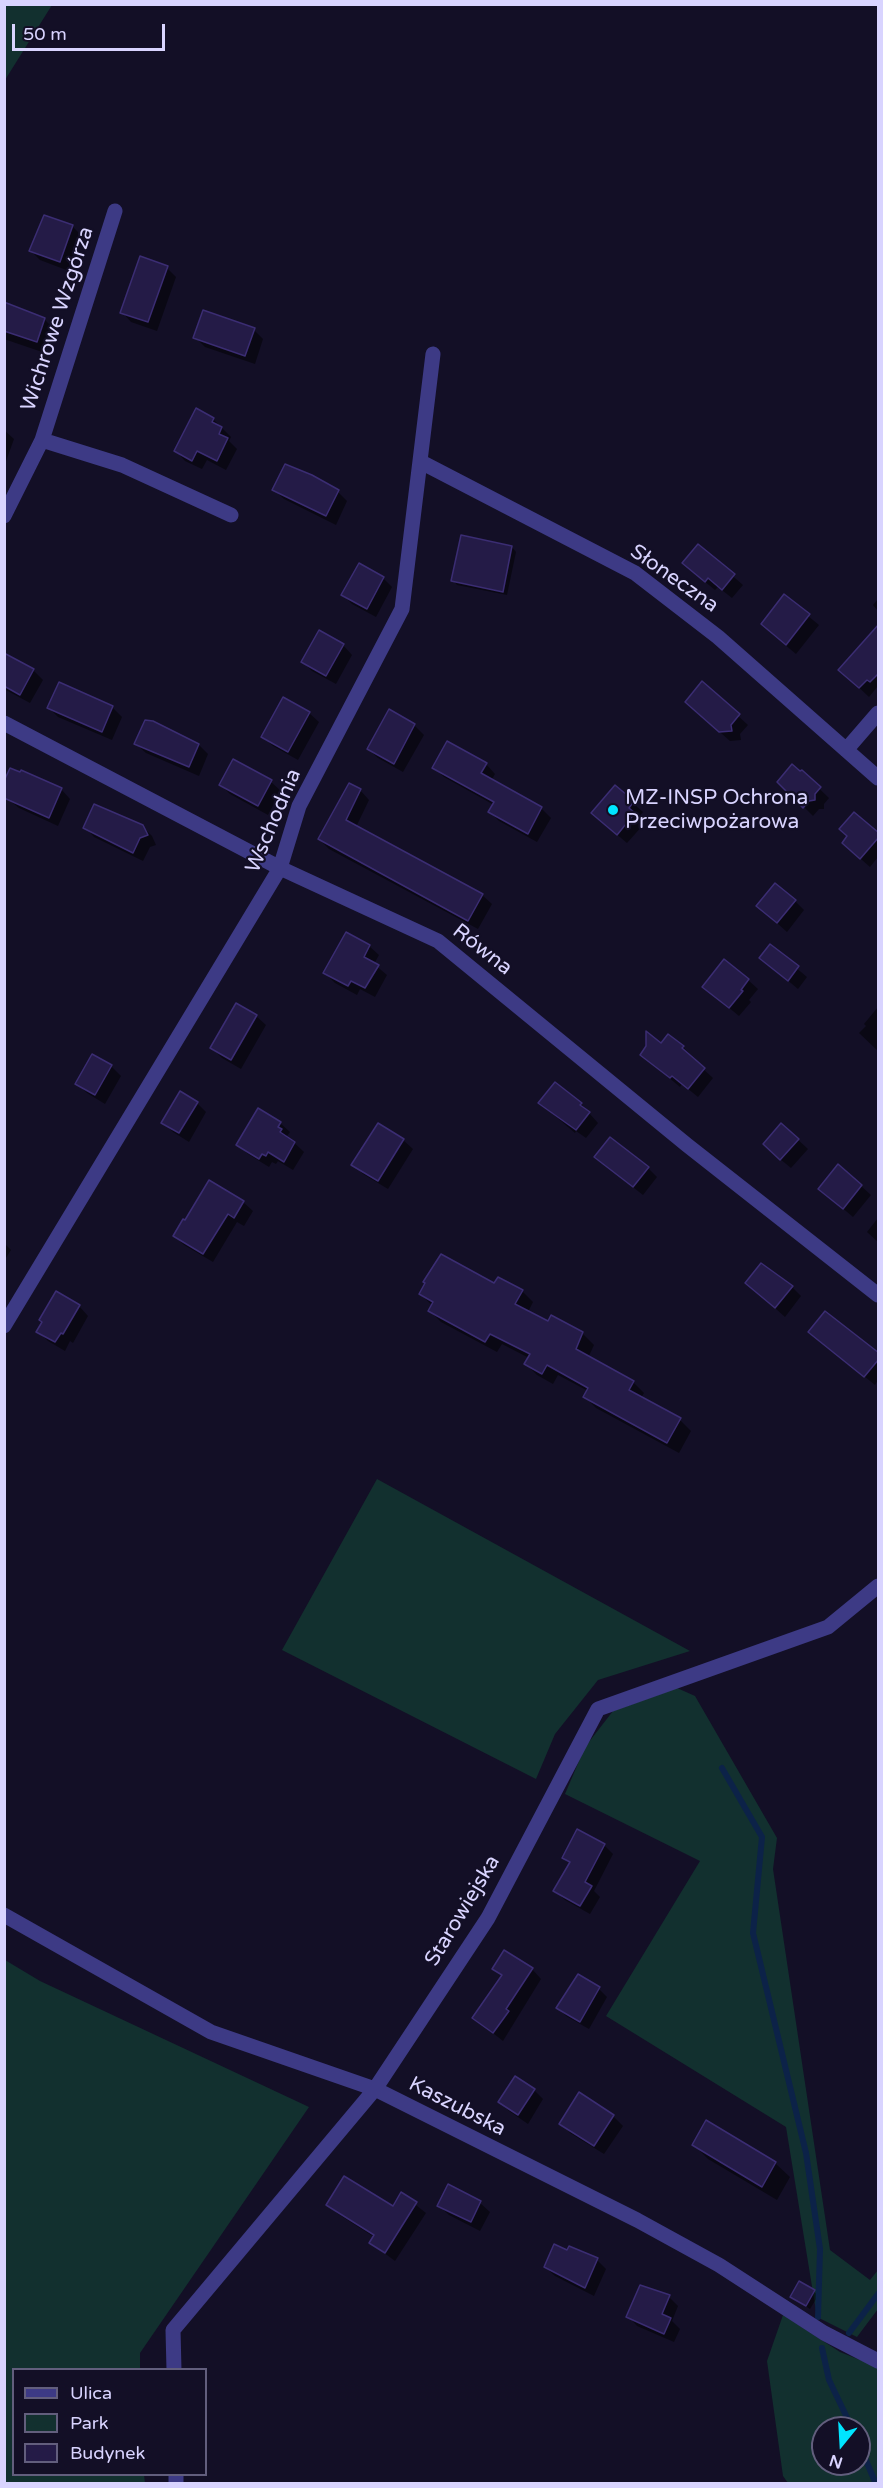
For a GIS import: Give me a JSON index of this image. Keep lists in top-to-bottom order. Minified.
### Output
{"streets":{"street":["Wichrowe Wzgórza","Słoneczna","Wschodnia","Równa","Starowiejska","Kaszubska"]},"crossings":[["Słoneczna","Wschodnia"],["Wschodnia","Równa"],["Starowiejska","Kaszubska"]],"places":["MZ-INSP Ochrona Przeciwpożarowa"],"legend":["Ulica","Park","Budynek"],"scale_bar":"50 m","north":"bottom"}
